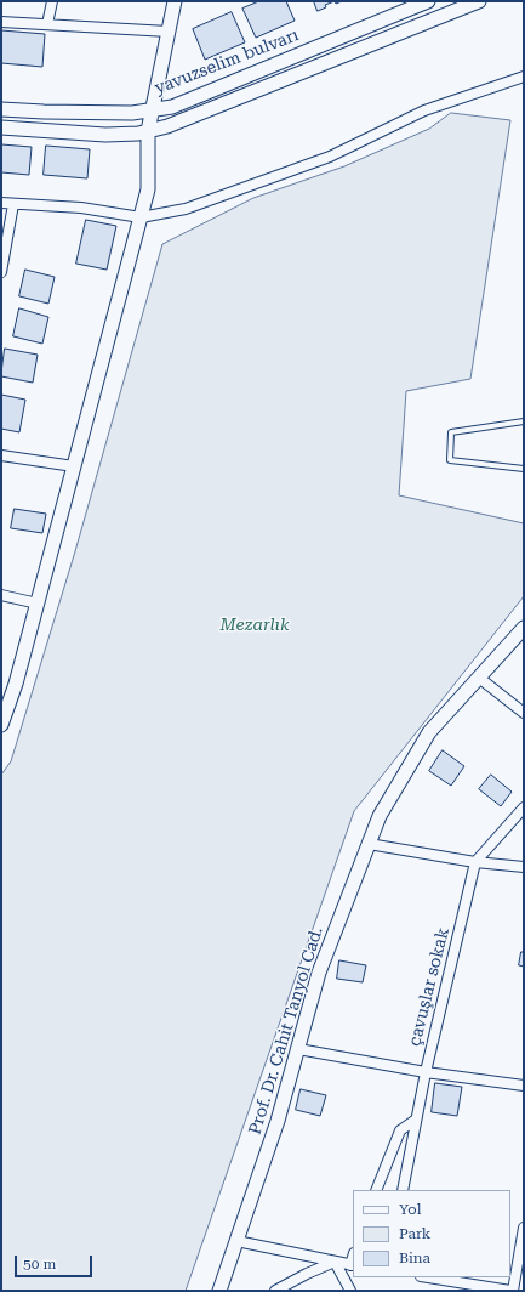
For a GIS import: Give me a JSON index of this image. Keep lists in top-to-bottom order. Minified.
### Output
{"streets":{"street":["yavuzselim bulvarı","çavuşlar sokak","Prof. Dr. Cahit Tanyol Cad."]},"parks":["Mezarlık"],"legend":["Yol","Park","Bina"],"scale_bar":"50 m"}
